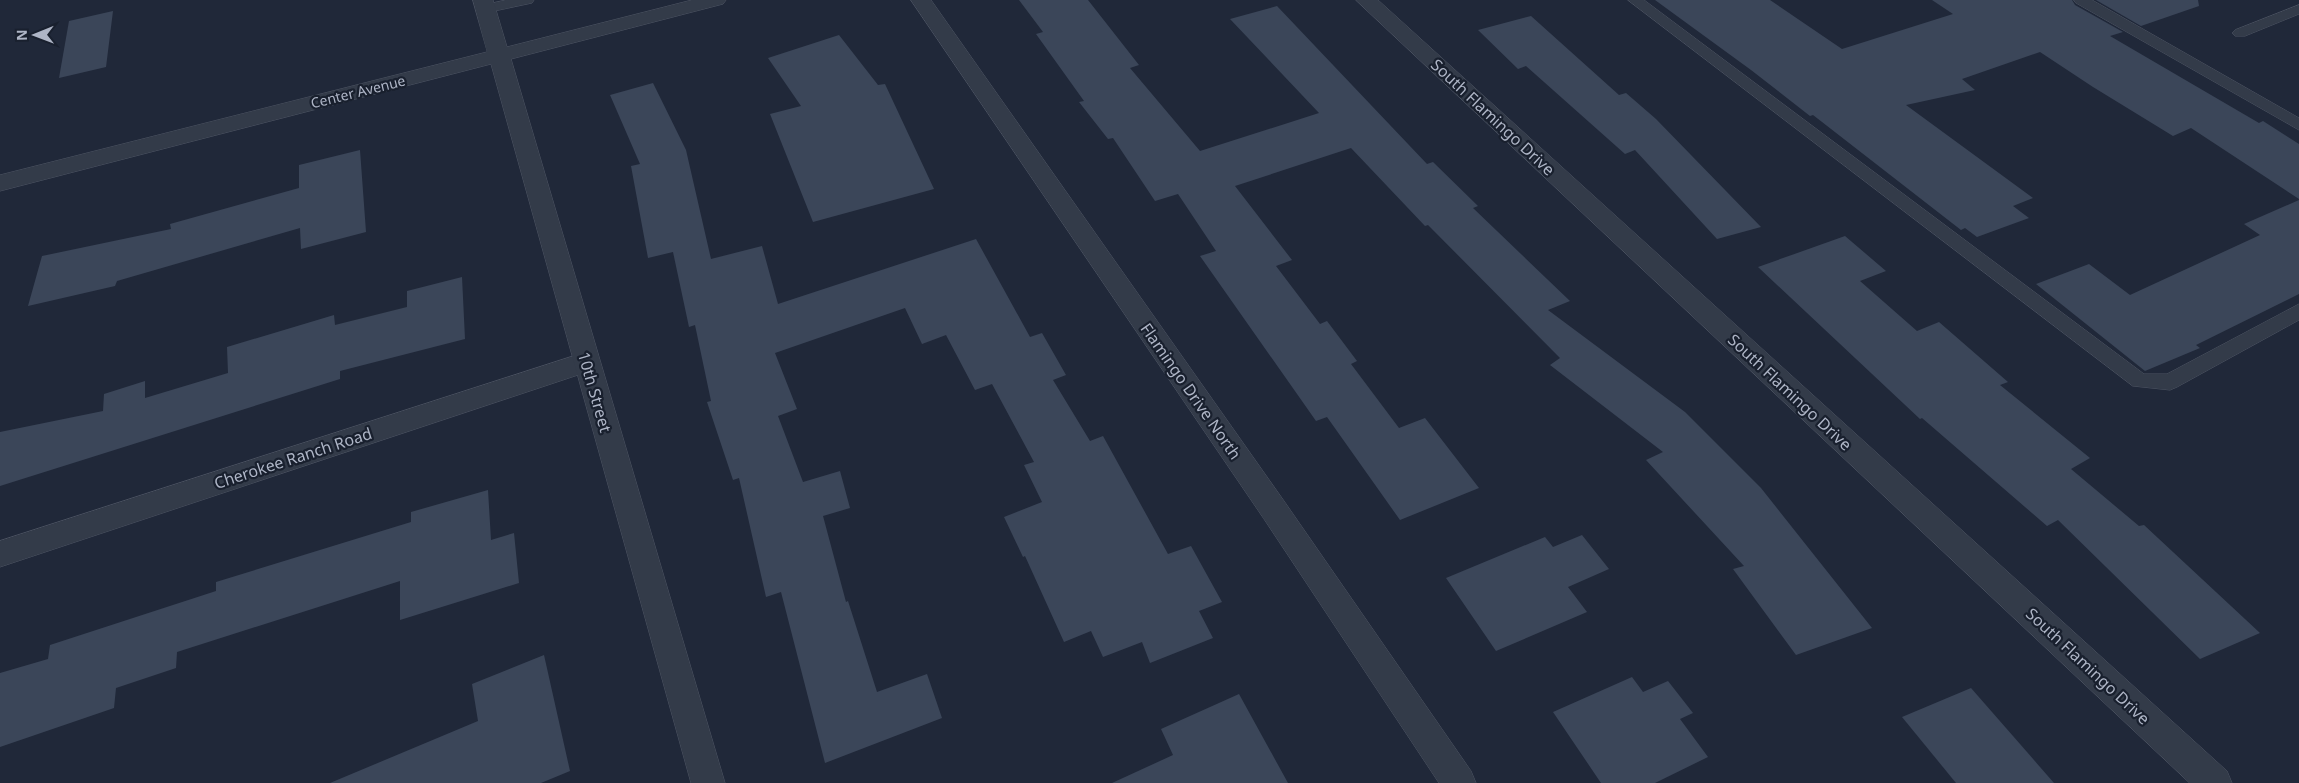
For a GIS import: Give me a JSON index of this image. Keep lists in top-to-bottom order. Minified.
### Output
{"streets":{"street":["Center Avenue","South Flamingo Drive","Flamingo Drive North","10th Street","Cherokee Ranch Road"]},"crossings":[["Center Avenue","10th Street"],["10th Street","Cherokee Ranch Road"]],"north":"left"}
